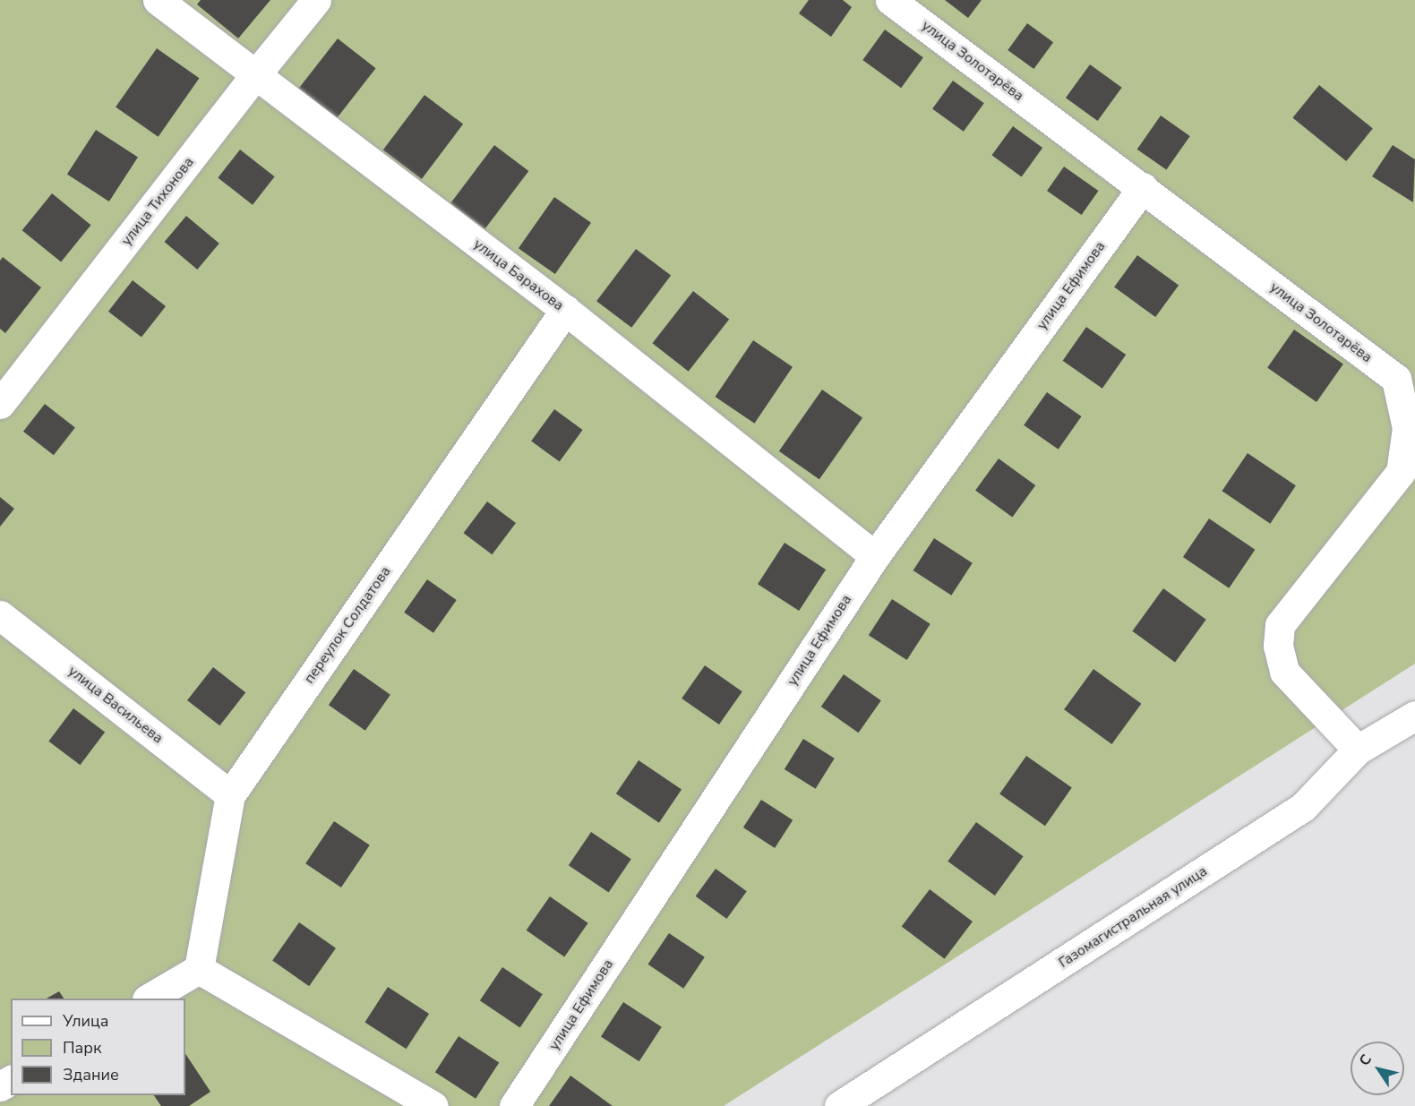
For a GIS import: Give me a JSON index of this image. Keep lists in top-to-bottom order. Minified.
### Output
{"streets":{"street":["улица Золотарёва","улица Тихонова","улица Барахова","улица Ефимова","переулок Солдатова","улица Васильева","Газомагистральная улица"]},"crossings":[["улица Золотарёва","улица Ефимова"],["улица Золотарёва","Газомагистральная улица"],["улица Тихонова","улица Барахова"],["улица Барахова","улица Ефимова"],["улица Барахова","переулок Солдатова"],["переулок Солдатова","улица Васильева"]],"legend":["Улица","Парк","Здание"],"north":"top left"}
